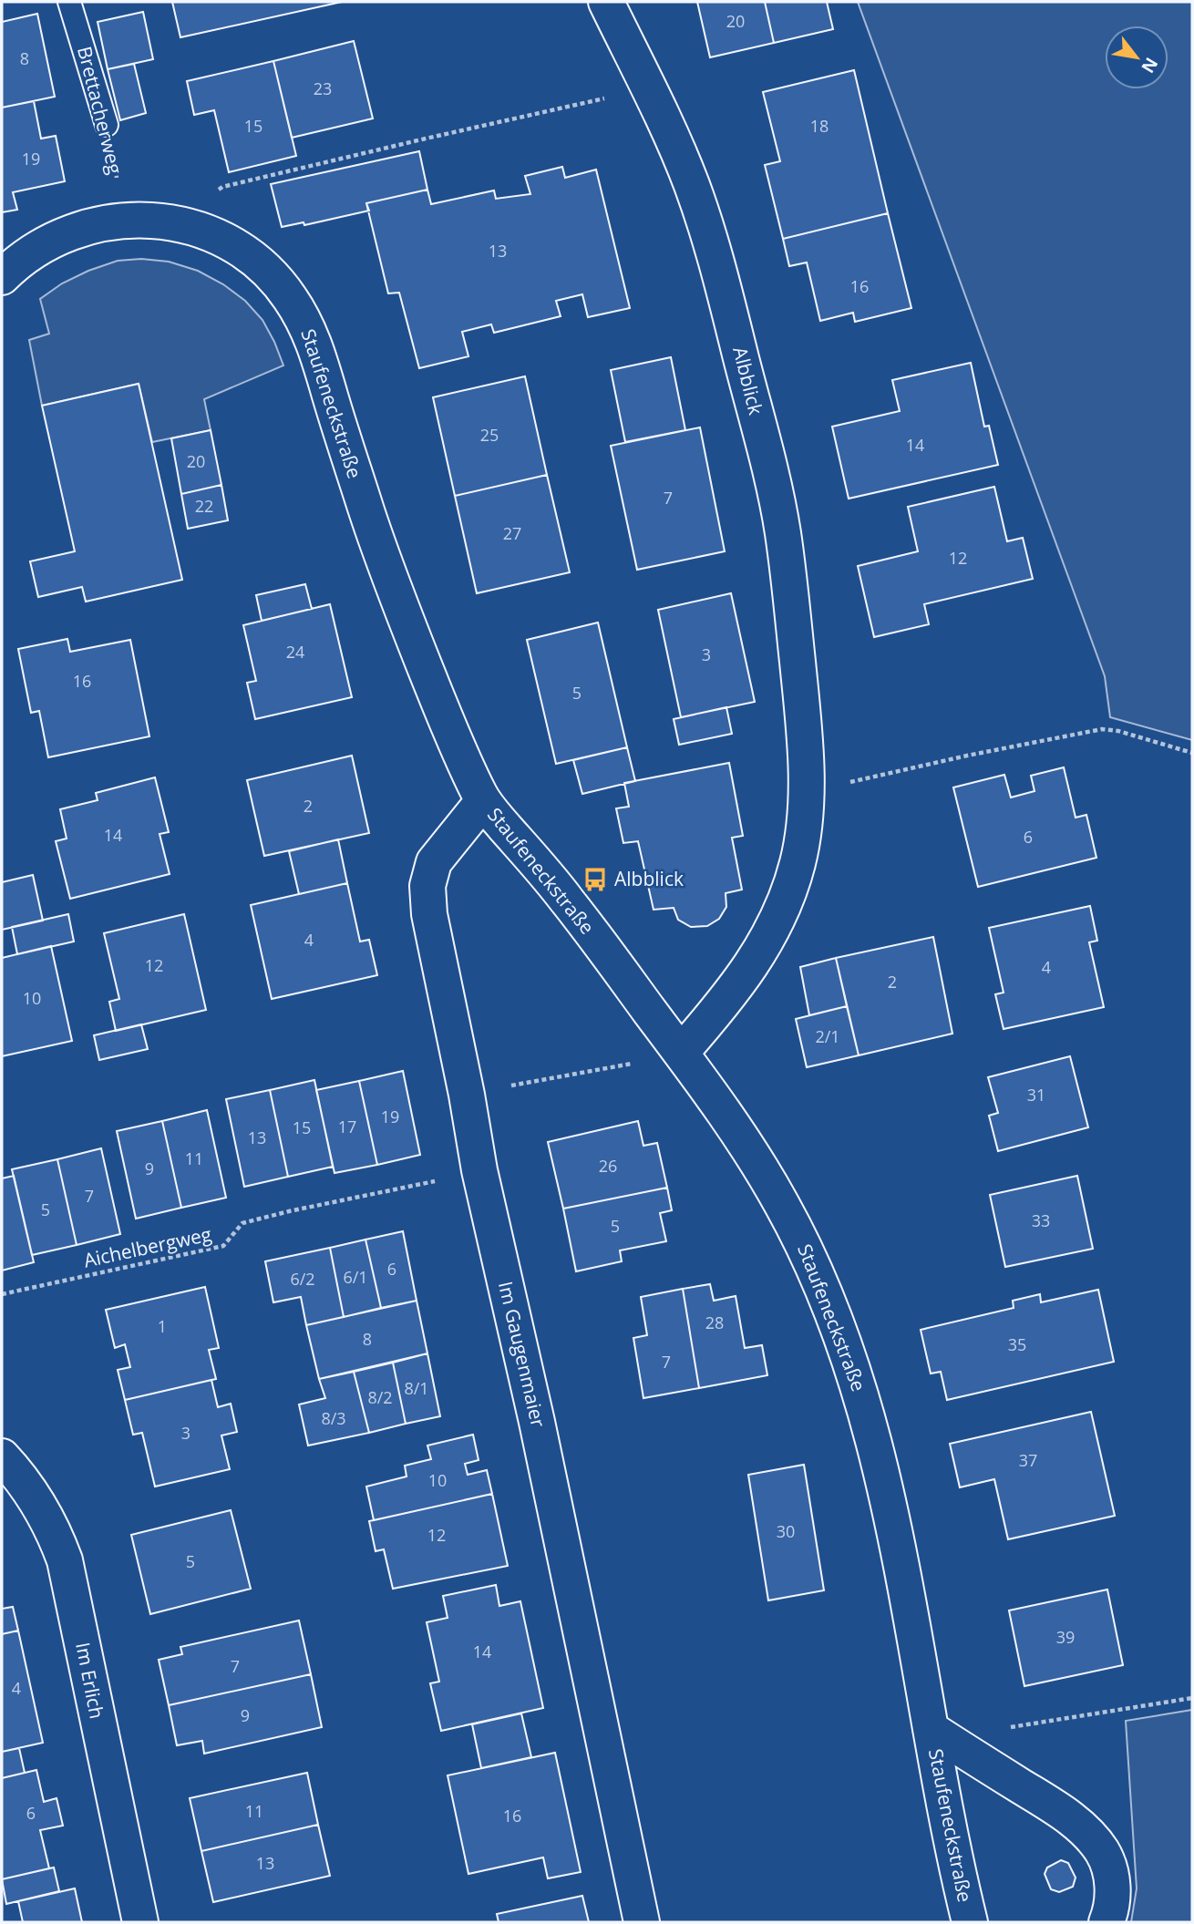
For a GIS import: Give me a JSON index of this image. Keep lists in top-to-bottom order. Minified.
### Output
{"streets":{"street":["Albblick","Staufeneckstraße","Im Gaugenmaier","Im Erlich"],"lane":["Brettacherweg"],"path":["Aichelbergweg"]},"crossings":[["Brettacherweg","Staufeneckstraße"],["Albblick","Staufeneckstraße"],["Staufeneckstraße","Im Gaugenmaier"]],"places":{"bus stop":["Albblick"]},"house_numbers":["20","8","23","15","18","19","13","16","25","14","20","7","22","27","12","24","3","16","5","2","14","6","4","12","4","2","10","2/1","31","19","17","15","13","11","26","9","7","5","33","5","6","6/1","6/2","28","1","8","35","7","8/1","8/2","8/3","3","37","10","30","12","5","39","14","7","4","9","11","6","16","13"],"north":"bottom right"}
